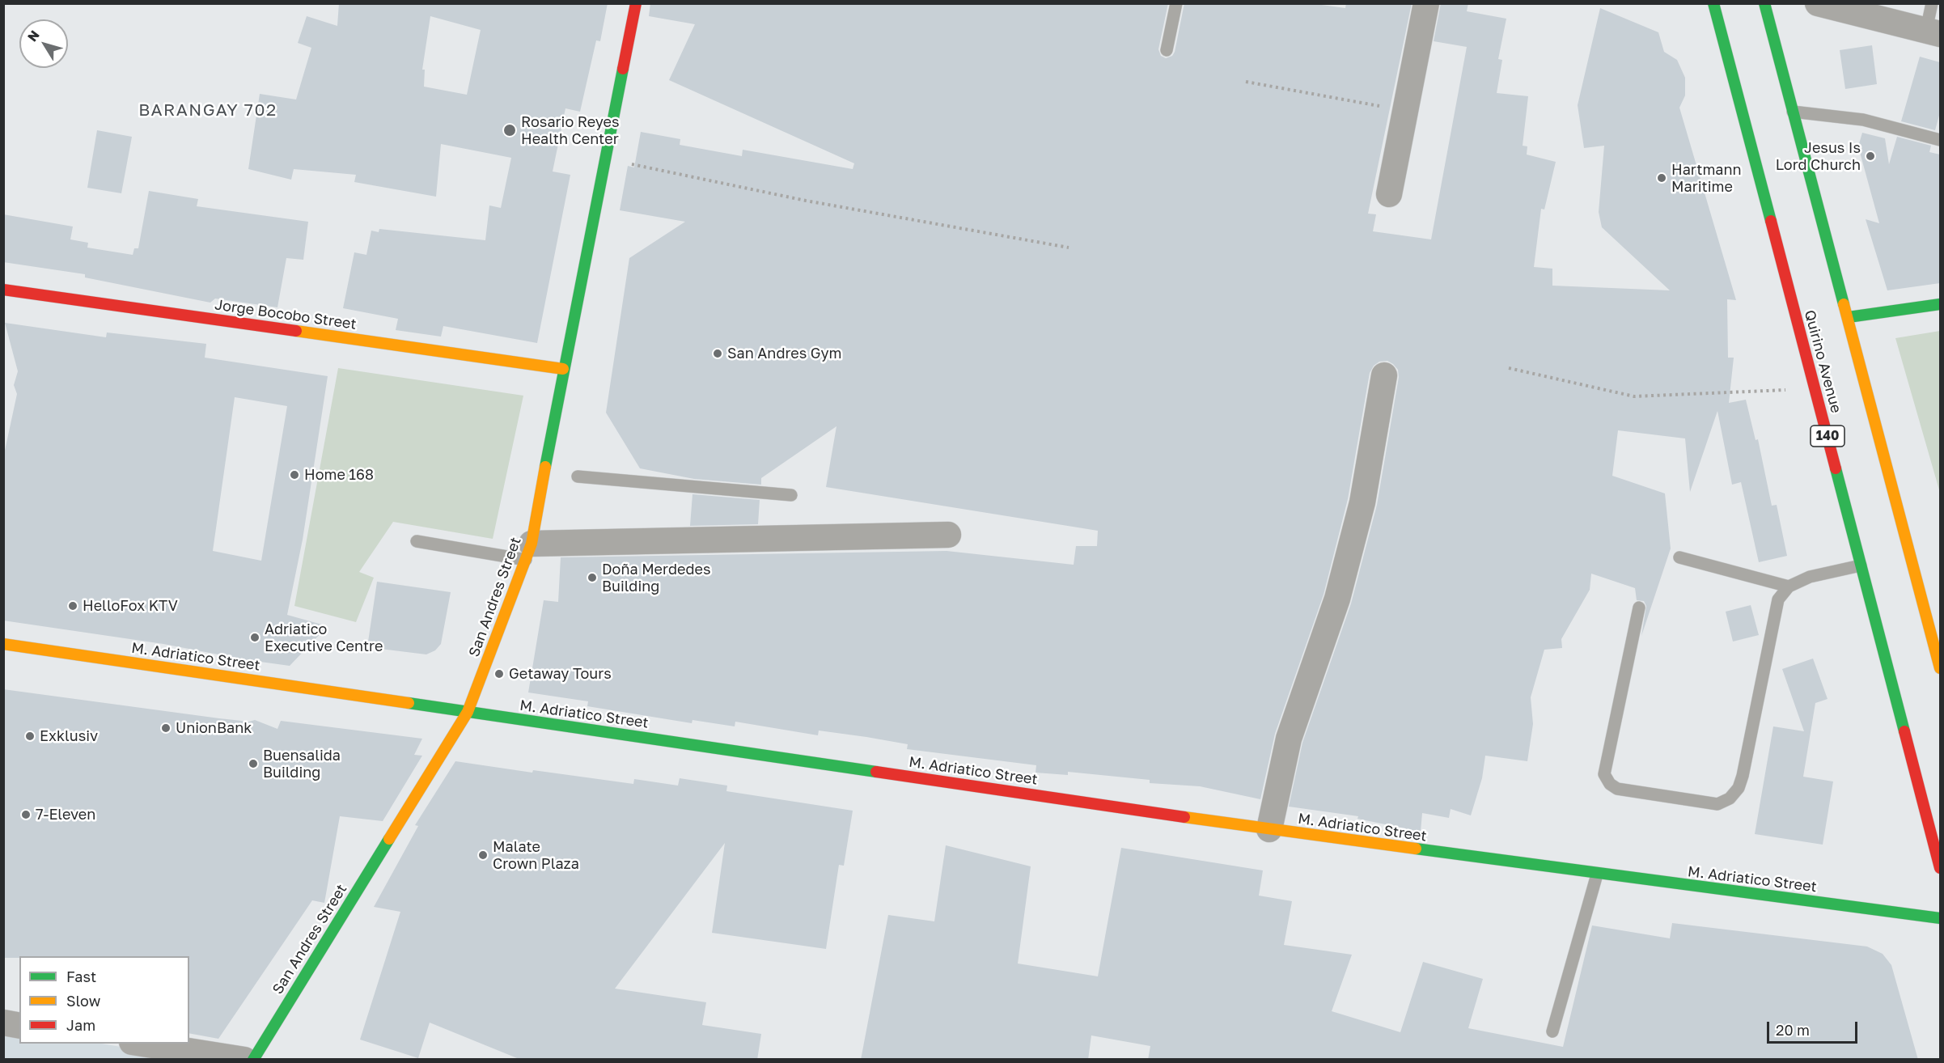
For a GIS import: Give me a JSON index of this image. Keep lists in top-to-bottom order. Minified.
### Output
{"streets":{"street":["Jorge Bocobo Street","Quirino Avenue","140","San Andres Street","M. Adriatico Street"]},"crossings":[["Jorge Bocobo Street","San Andres Street"],["San Andres Street","M. Adriatico Street"]],"districts":["BARANGAY 702"],"places":["Rosario Reyes Health Center","Jesus Is Lord Church","Hartmann Maritime","San Andres Gym","Home 168","Doña Merdedes Building","HelloFox KTV","Adriatico Executive Centre","Getaway Tours","UnionBank","Exklusiv","Buensalida Building","7-Eleven","Malate Crown Plaza"],"legend":["Fast","Slow","Jam"],"scale_bar":"20 m","north":"top left"}
